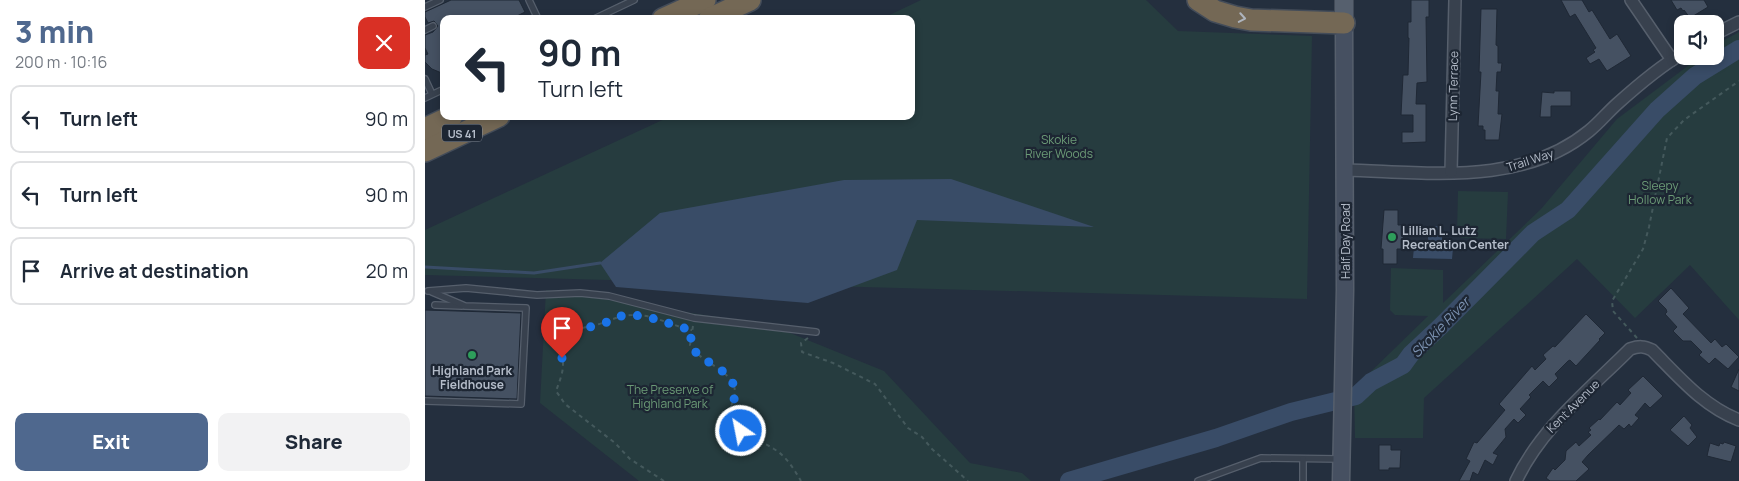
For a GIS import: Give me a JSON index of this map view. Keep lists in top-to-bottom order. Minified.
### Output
{"streets":{"highway":["US 41"],"main road":["Half Day Road"],"street":["Lynn Terrace","Trail Way","Kent Avenue"]},"crossings":[["Lynn Terrace","Trail Way"],["Trail Way","Half Day Road"]],"water":["Skokie River"],"parks":["Skokie River Woods","Sleepy Hollow Park","The Preserve of Highland Park"],"places":["Lillian L. Lutz Recreation Center","Highland Park Fieldhouse"],"page":{"heading":["3 min","200 m · 10:16"],"turn":["90 m","Turn left"],"list":[{"name":"Turn left","value":"90 m"},{"name":"Turn left","value":"90 m"},{"name":"Arrive at destination","value":"20 m"}],"buttons":["Exit","Share"]}}
